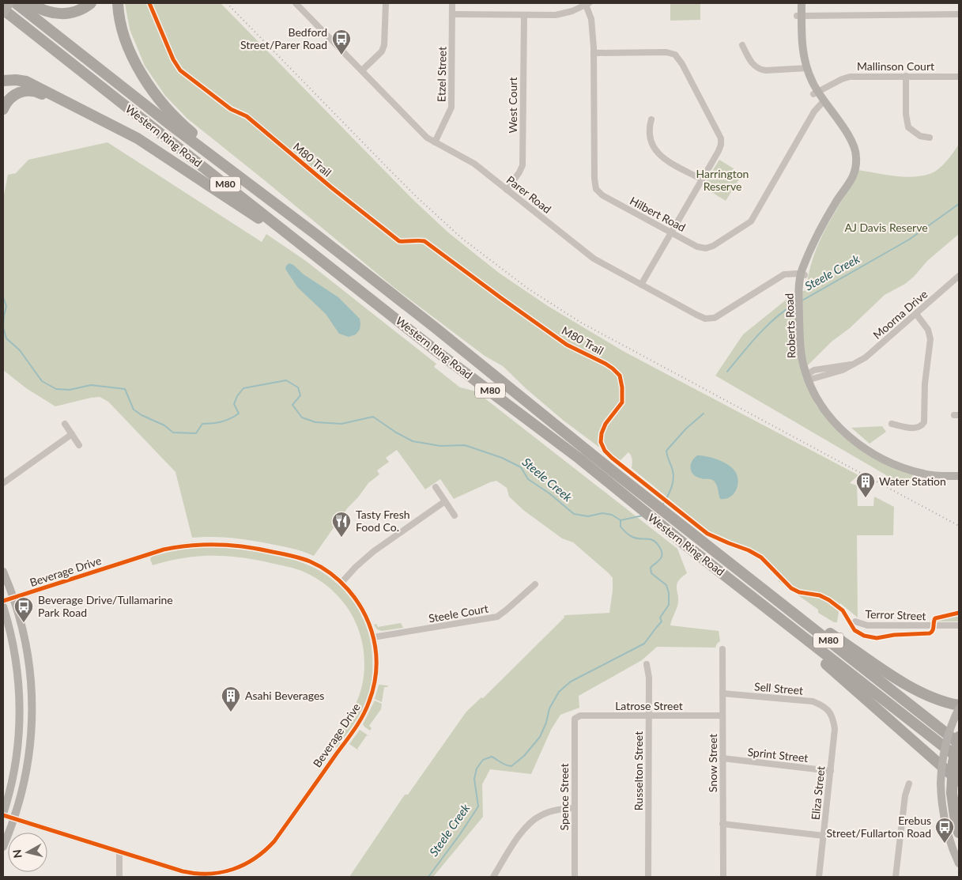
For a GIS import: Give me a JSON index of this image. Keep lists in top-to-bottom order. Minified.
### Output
{"streets":{"highway":["Western Ring Road","M80"],"street":["Mallinson Court","Etzel Street","West Court","Parer Road","Hilbert Road","Moorna Drive","Roberts Road","Beverage Drive","Steele Court","Terror Street","Sell Street","Latrose Street","Sprint Street","Snow Street","Russelton Street","Eliza Street","Spence Street"],"cycle path":["M80 Trail"]},"crossings":[["Mallinson Court","Roberts Road"],["Etzel Street","Parer Road"],["West Court","Parer Road"],["Parer Road","Roberts Road"],["Hilbert Road","Roberts Road"],["Moorna Drive","Roberts Road"],["Beverage Drive","Steele Court"],["Sell Street","Snow Street"],["Sell Street","Eliza Street"],["Latrose Street","Snow Street"],["Latrose Street","Russelton Street"],["Latrose Street","Spence Street"],["Sprint Street","Snow Street"],["Sprint Street","Eliza Street"]],"water":["Steele Creek"],"parks":["Harrington Reserve","AJ Davis Reserve"],"places":{"bus stop":["Bedford Street/Parer Road","Beverage Drive/Tullamarine Park Road","Erebus Street/Fullarton Road"],"building":["Water Station","Asahi Beverages"],"restaurant":["Tasty Fresh Food Co."]},"north":"left"}
